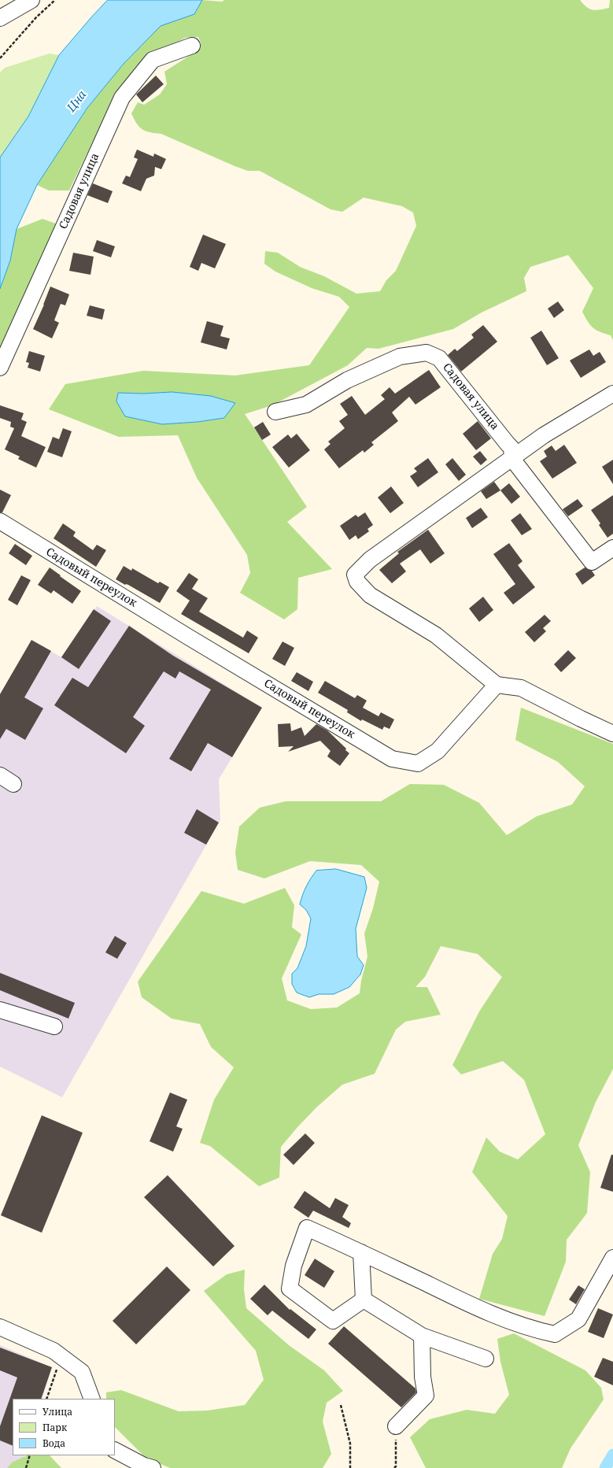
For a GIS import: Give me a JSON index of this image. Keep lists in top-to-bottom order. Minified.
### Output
{"streets":{"street":["Садовая улица","Садовый переулок"]},"water":["Цна"],"legend":["Улица","Парк","Вода"]}
